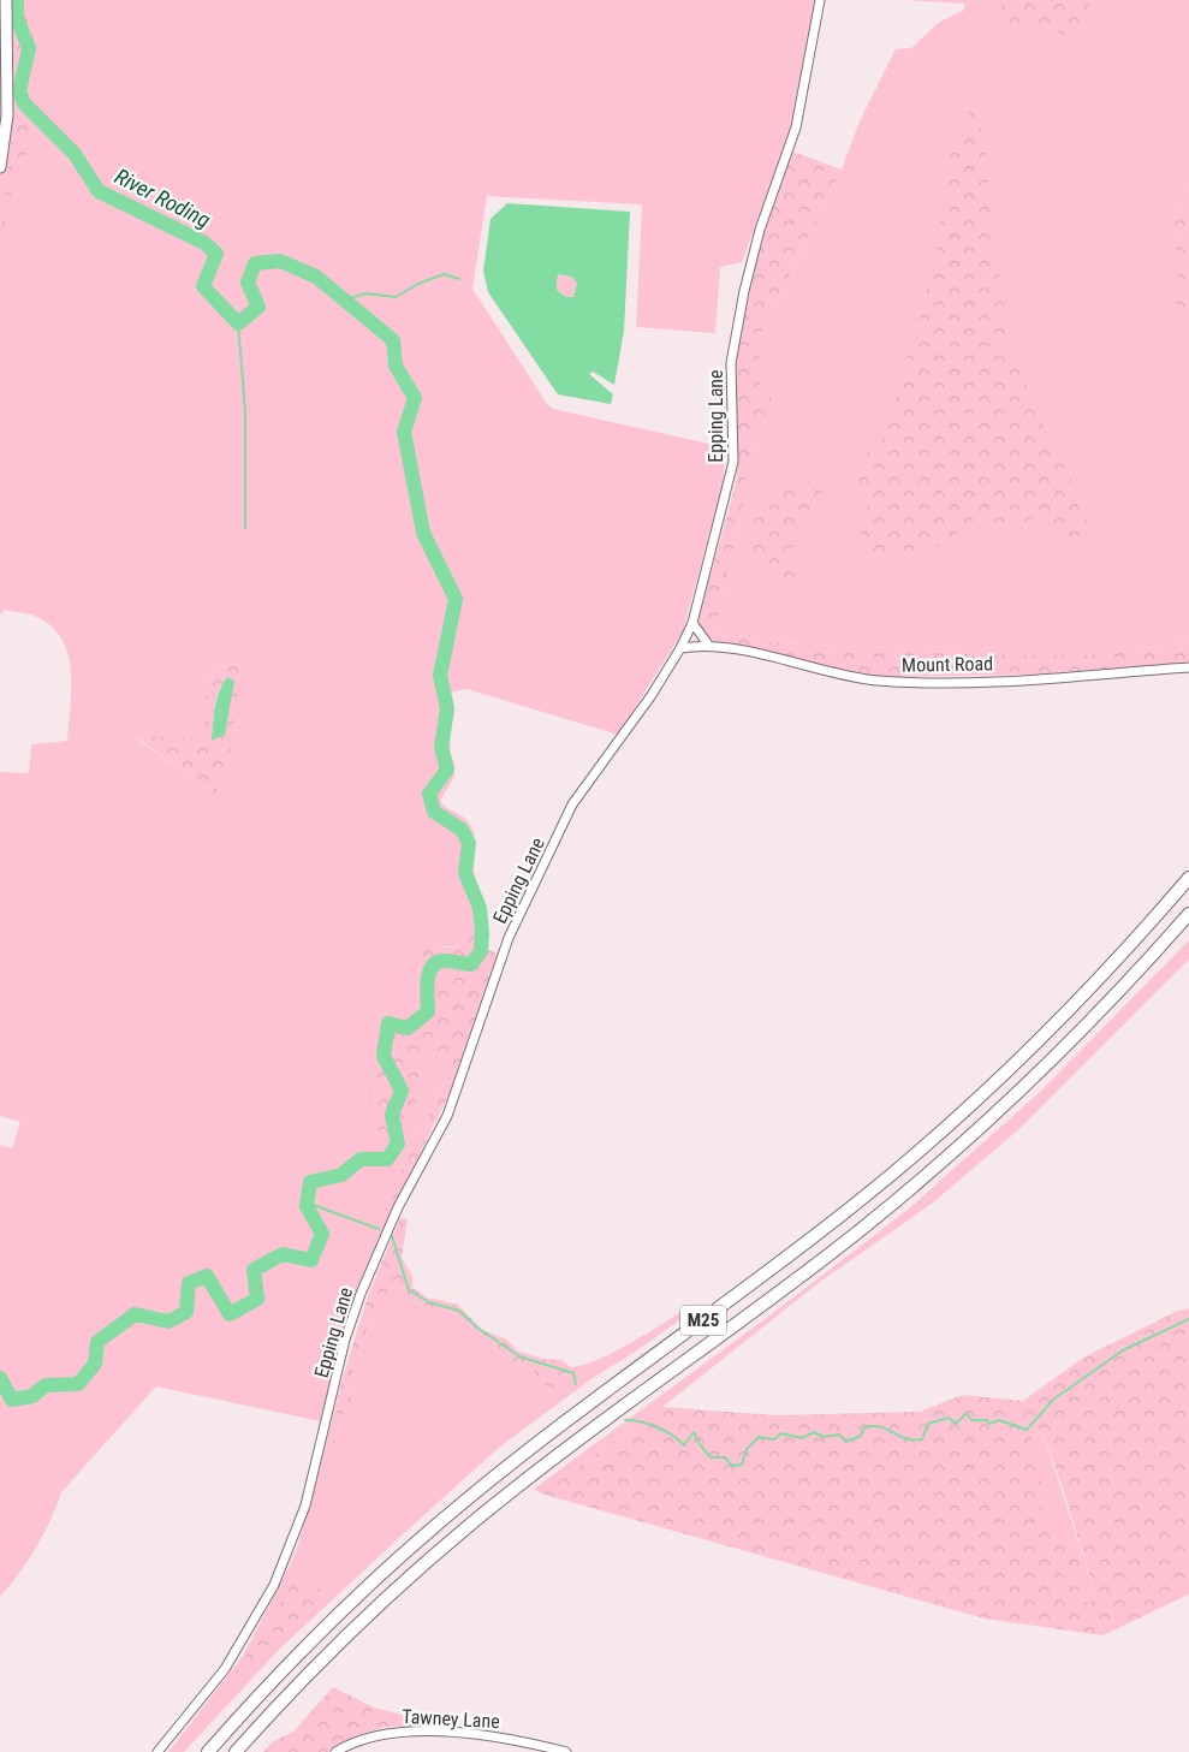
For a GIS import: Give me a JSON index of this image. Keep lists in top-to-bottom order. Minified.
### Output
{"streets":{"highway":["M25"],"street":["Epping Lane","Mount Road","Tawney Lane"]},"crossings":[["Epping Lane","Mount Road"]],"water":["River Roding"]}
